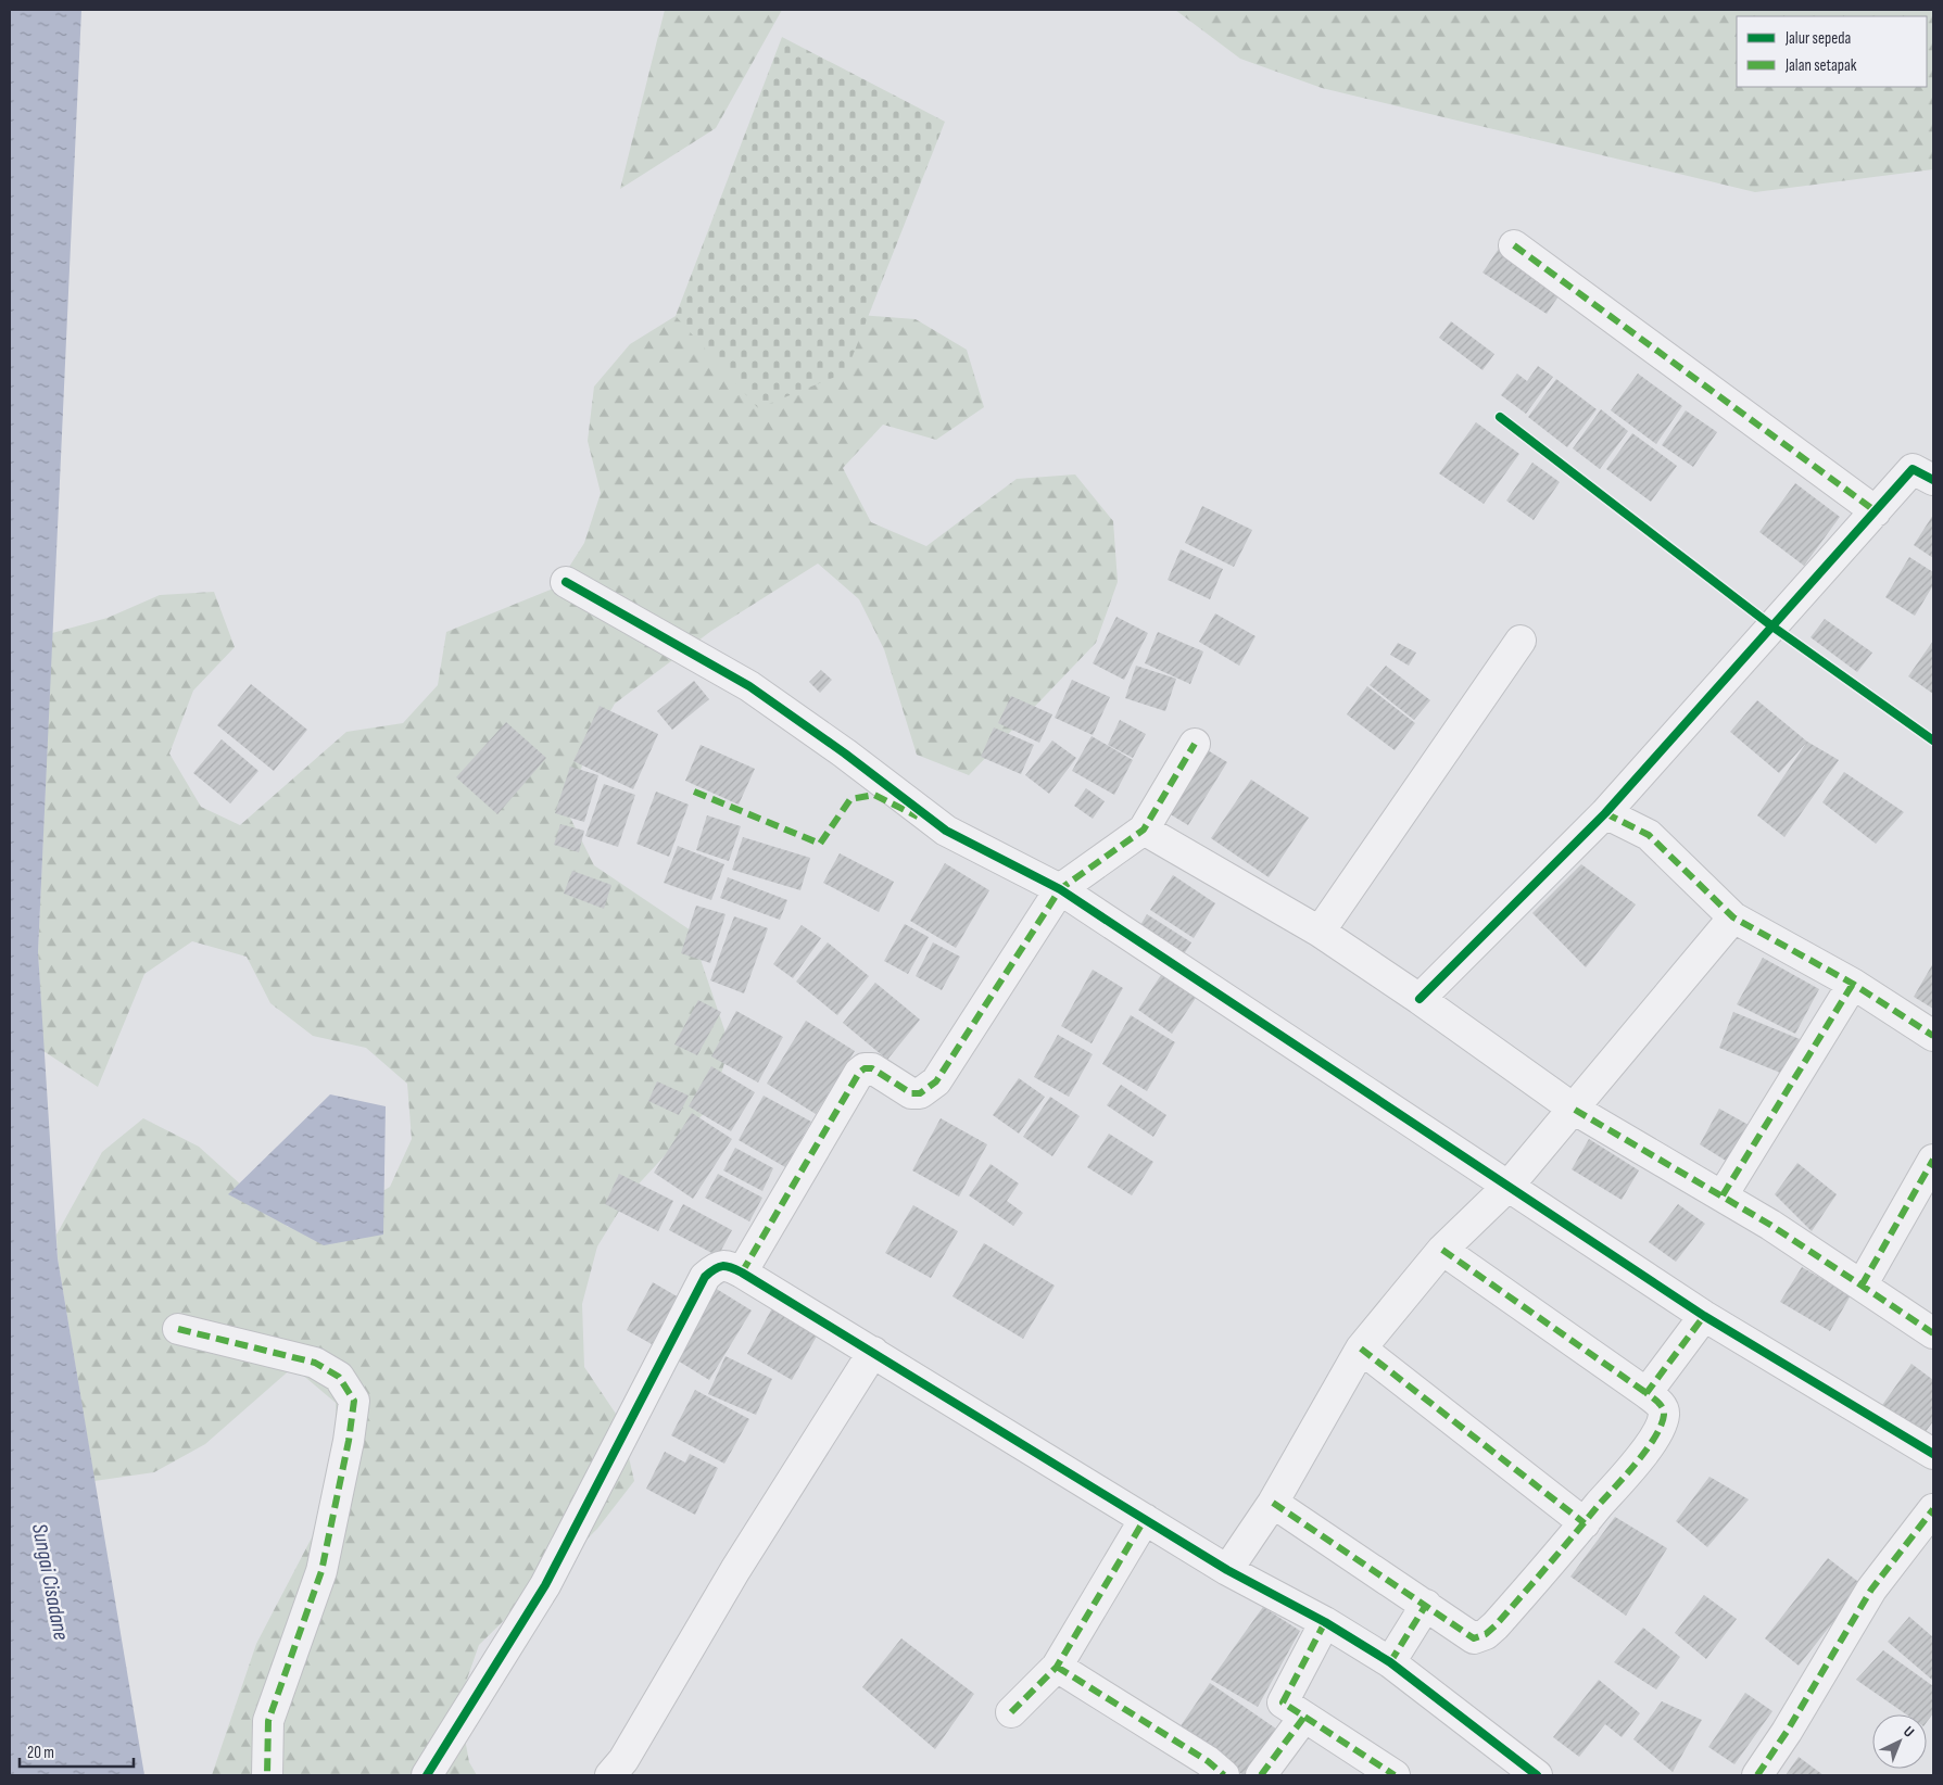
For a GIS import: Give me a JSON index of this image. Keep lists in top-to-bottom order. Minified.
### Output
{"water":["Sungai Cisadane"],"legend":["Jalur sepeda","Jalan setapak"],"scale_bar":"20 m","north":"top right"}
